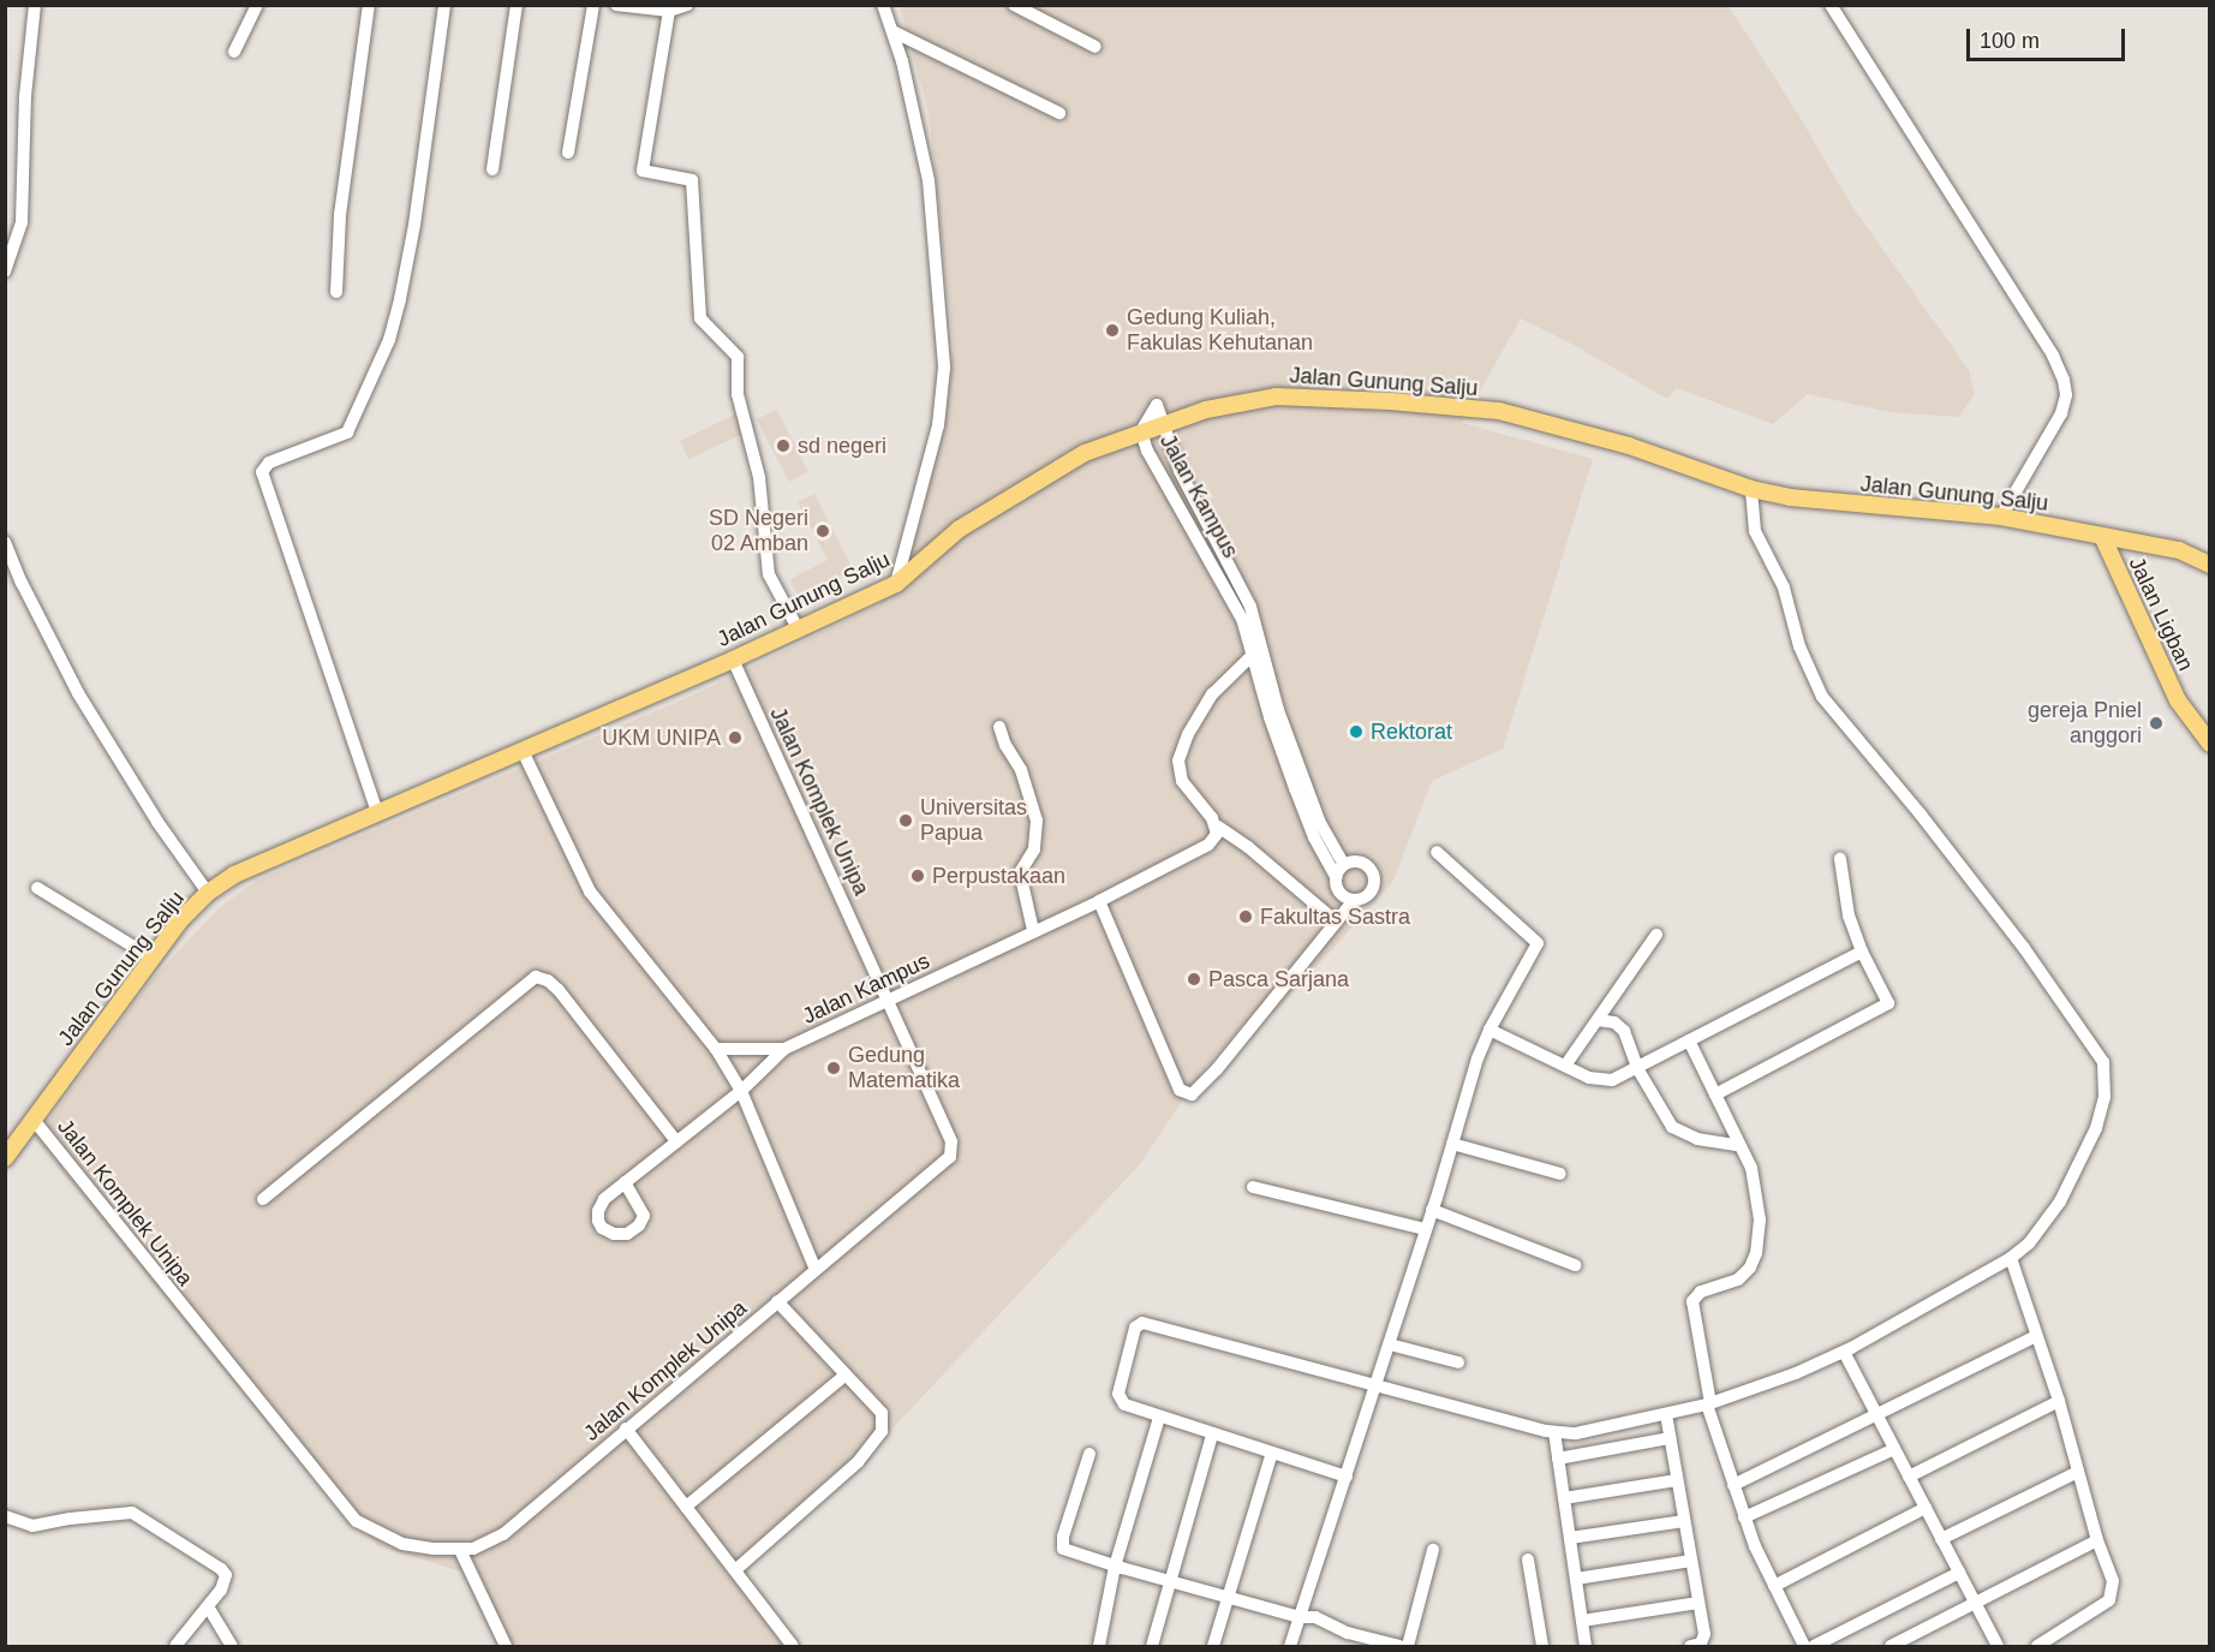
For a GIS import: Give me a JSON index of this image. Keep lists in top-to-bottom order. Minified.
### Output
{"streets":{"main road":["Jalan Gunung Salju","Jalan Ligban"],"street":["Jalan Kampus","Jalan Komplek Unipa"]},"crossings":[["Jalan Gunung Salju","Jalan Kampus"],["Jalan Gunung Salju","Jalan Ligban"],["Jalan Gunung Salju","Jalan Komplek Unipa"],["Jalan Kampus","Jalan Komplek Unipa"]],"places":["Gedung Kuliah, Fakulas Kehutanan","sd negeri","SD Negeri 02 Amban","gereja Pniel anggori","Rektorat","UKM UNIPA","Universitas Papua","Perpustakaan","Fakultas Sastra","Pasca Sarjana","Gedung Matematika"],"scale_bar":"100 m"}
